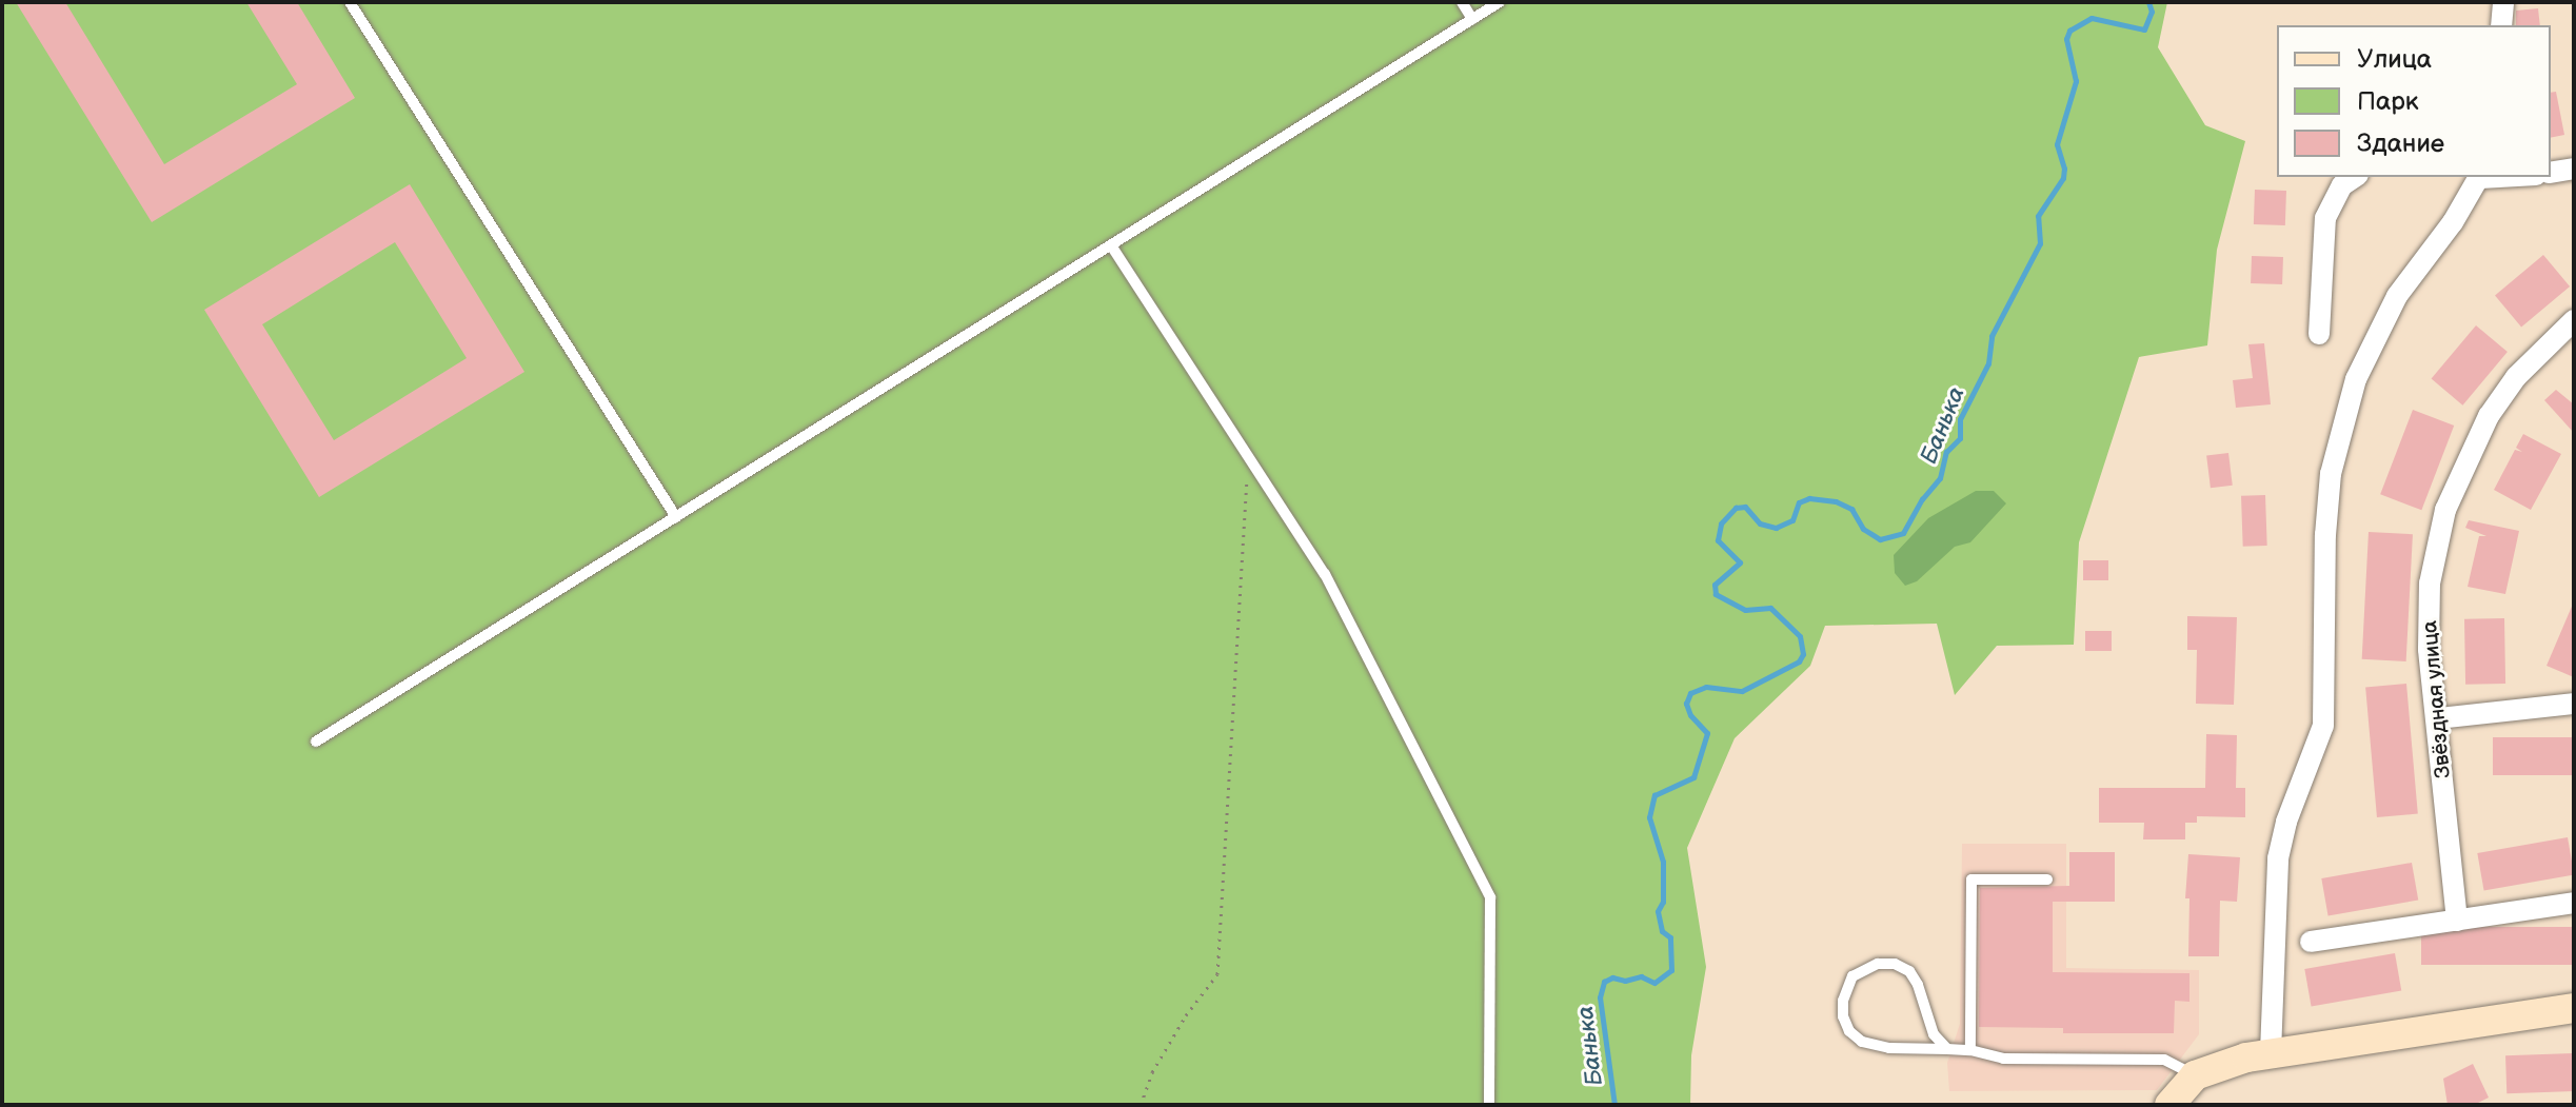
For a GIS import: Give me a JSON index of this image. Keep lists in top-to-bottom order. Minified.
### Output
{"streets":{"street":["Звёздная улица"]},"water":["Банька"],"legend":["Улица","Парк","Здание"]}
